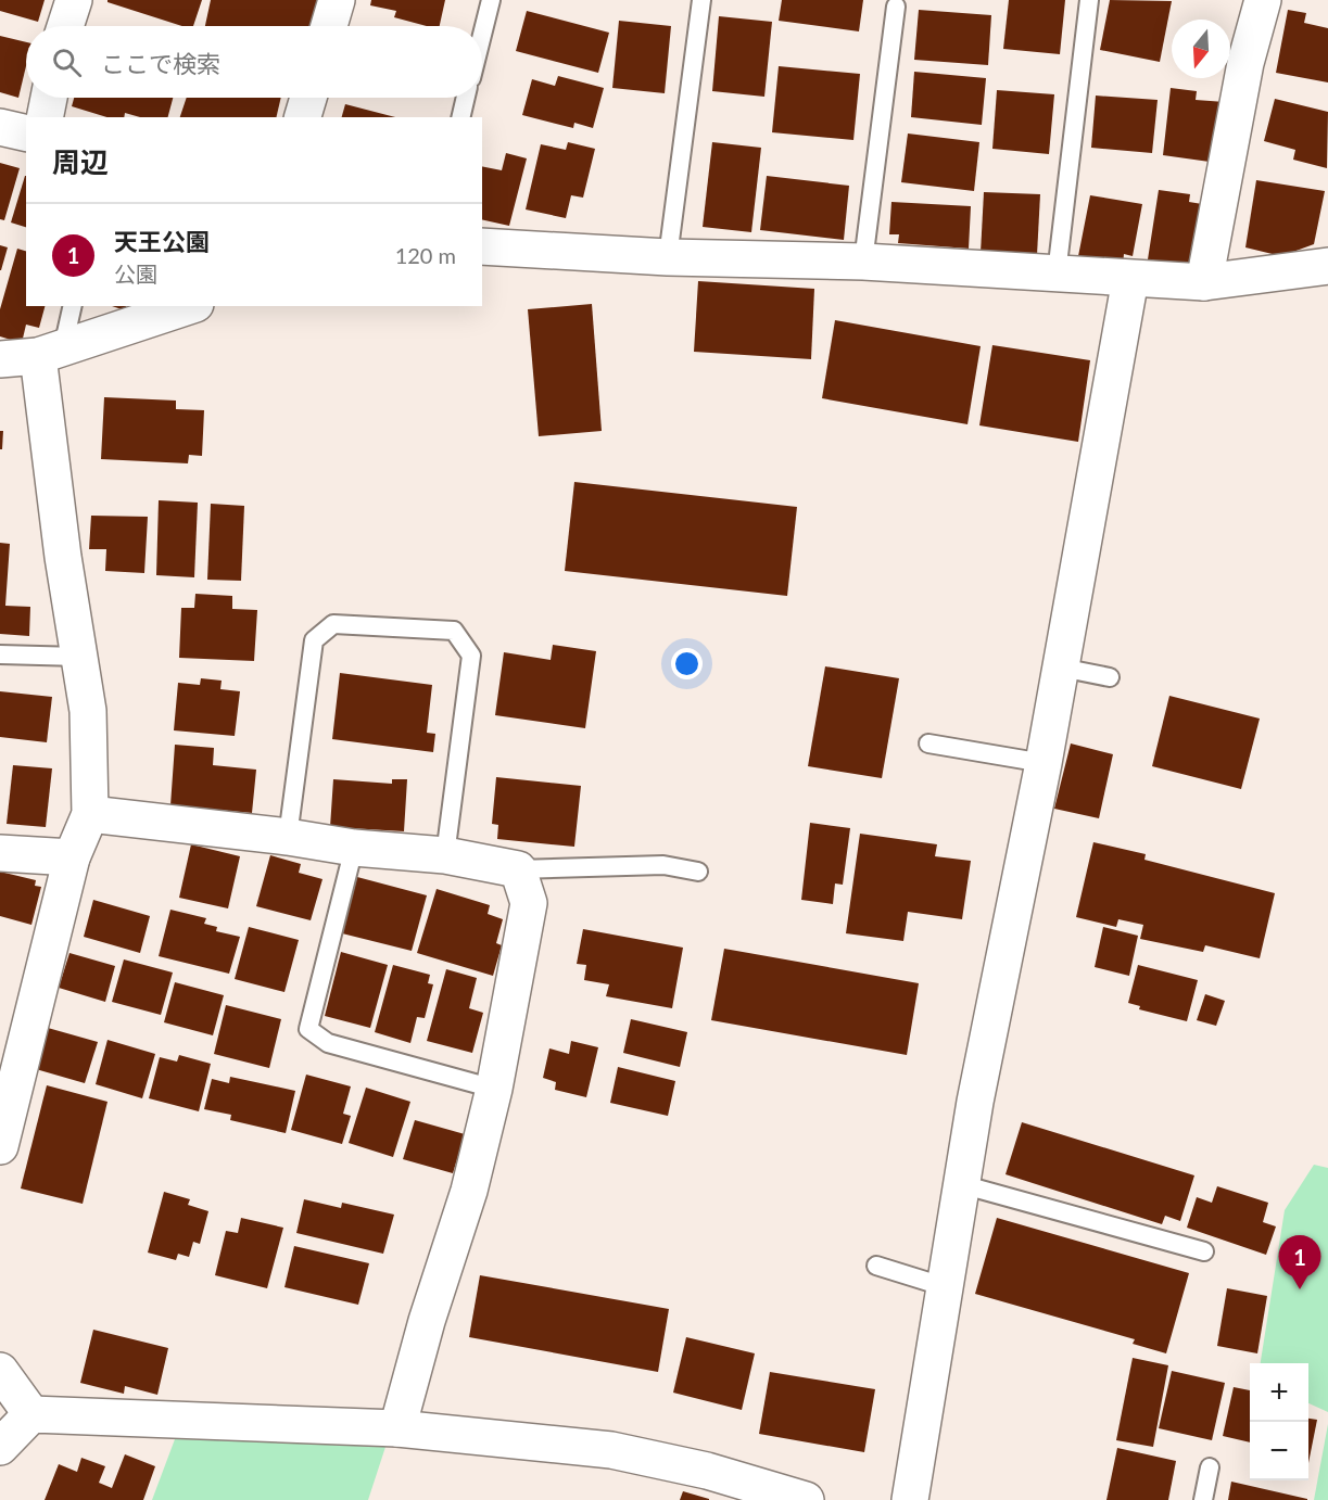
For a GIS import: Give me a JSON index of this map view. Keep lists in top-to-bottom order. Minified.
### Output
{"north":"bottom","page":{"search":"ここで検索","heading":"周辺","list":[{"mark":"1","name":"天王公園","note":"公園","value":"120 m"}],"pins":"1","map_buttons":["+","−"]}}
